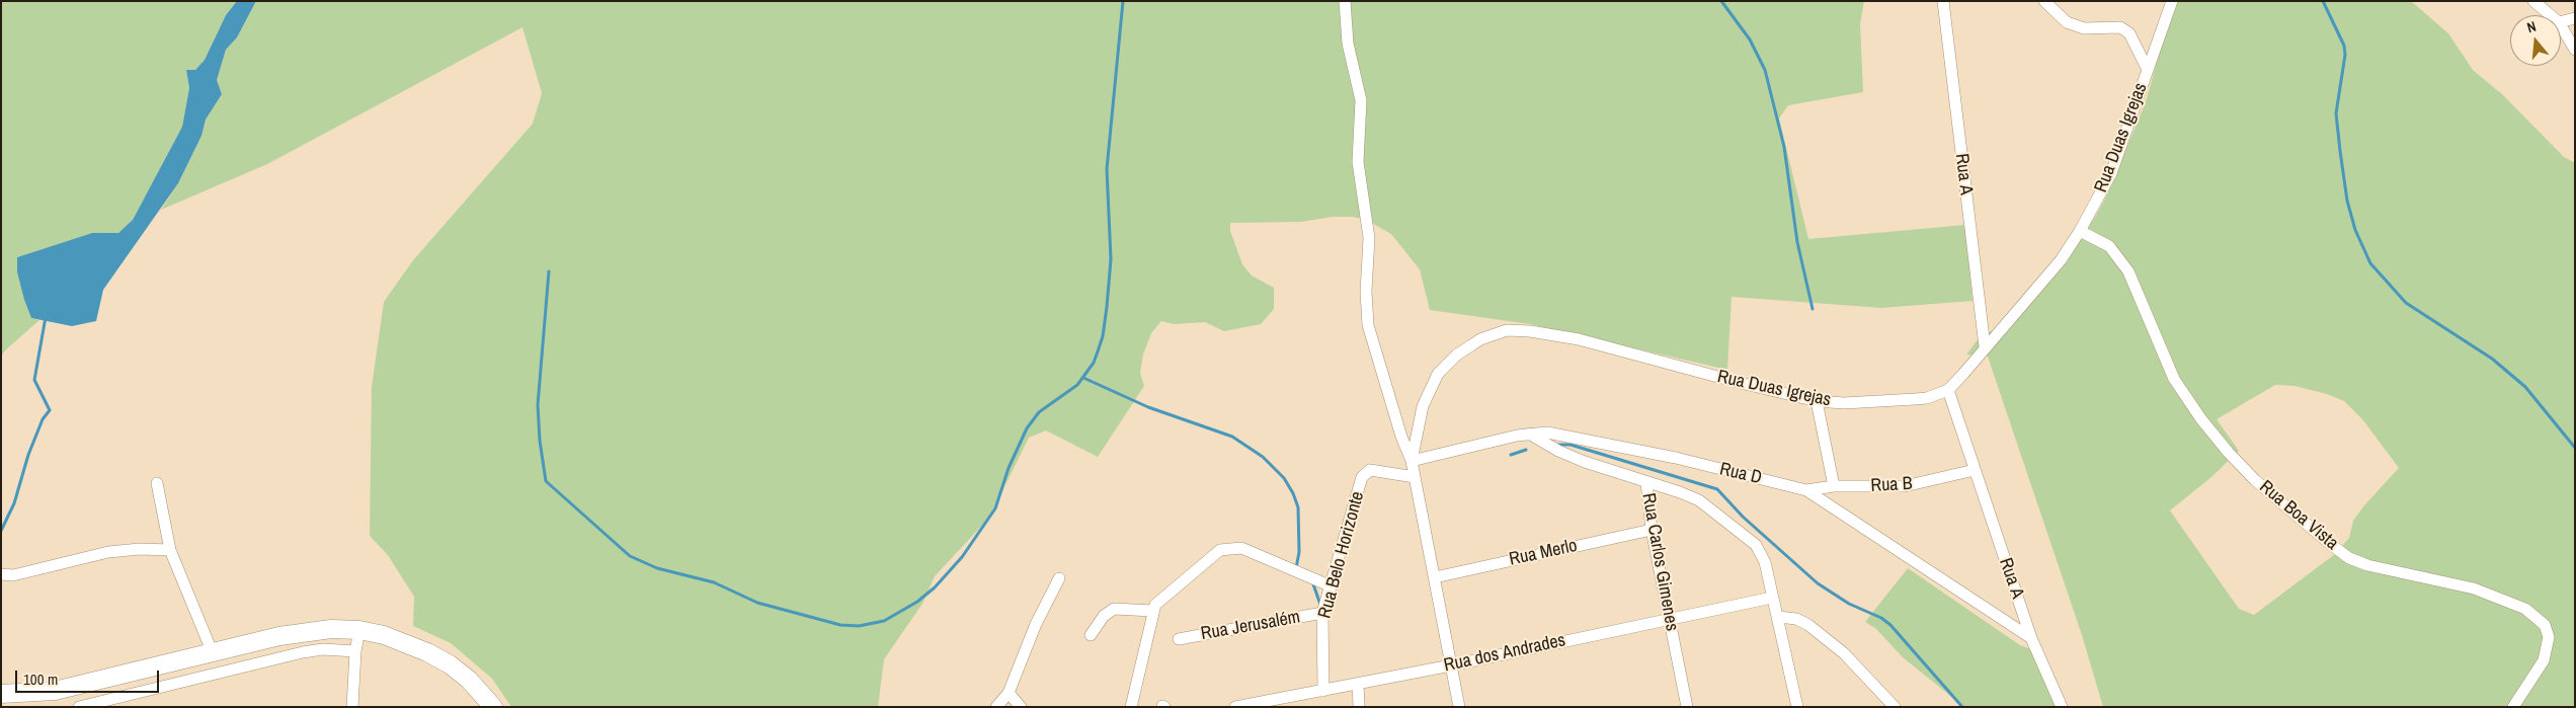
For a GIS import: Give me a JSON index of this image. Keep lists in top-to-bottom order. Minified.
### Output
{"streets":{"street":["Rua Duas Igrejas","Rua A","Rua D","Rua B","Rua Boa Vista","Rua Merlo","Rua Belo Horizonte","Rua Carlos Gimenes","Rua Jerusalém","Rua dos Andrades"]},"crossings":[["Rua Duas Igrejas","Rua A"],["Rua Duas Igrejas","Rua D"],["Rua Duas Igrejas","Rua Boa Vista"],["Rua A","Rua D"],["Rua A","Rua B"],["Rua D","Rua B"],["Rua D","Rua Carlos Gimenes"],["Rua Merlo","Rua Carlos Gimenes"],["Rua Belo Horizonte","Rua Jerusalém"],["Rua Belo Horizonte","Rua dos Andrades"],["Rua Carlos Gimenes","Rua dos Andrades"]],"scale_bar":"100 m","north":"top"}
